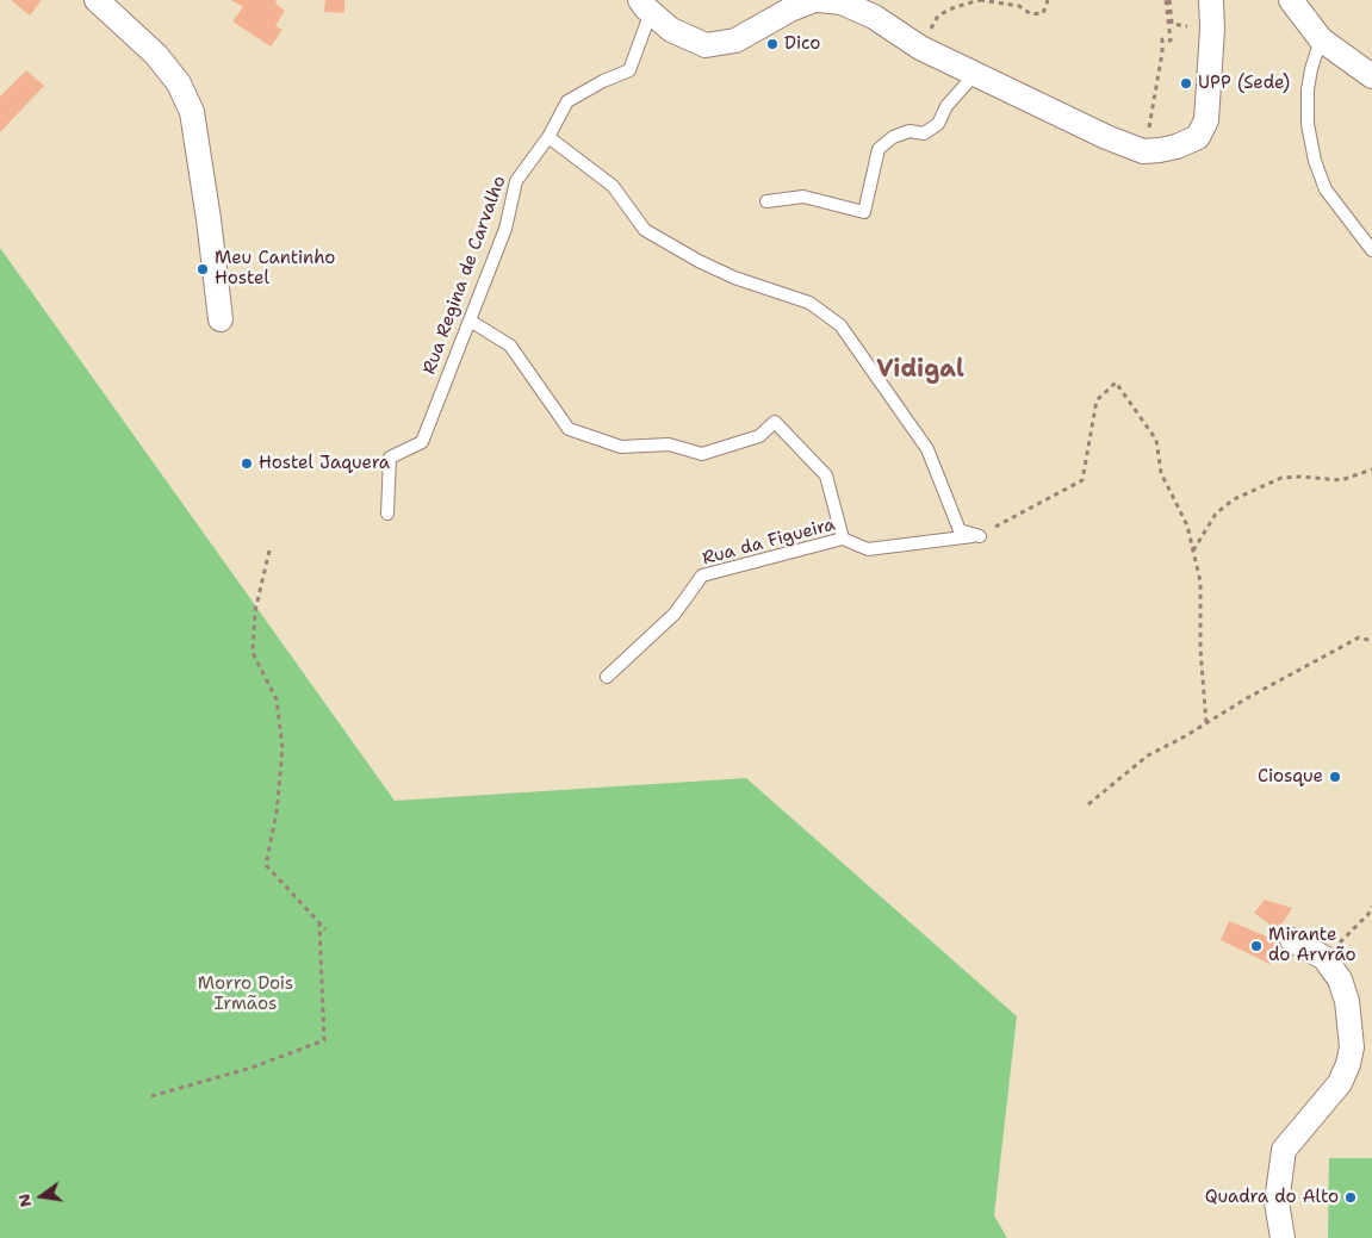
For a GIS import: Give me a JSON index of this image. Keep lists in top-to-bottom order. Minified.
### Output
{"streets":{"lane":["Rua Regina de Carvalho","Rua da Figueira"]},"districts":["Vidigal"],"parks":["Morro Dois Irmãos"],"places":["Dico","UPP (Sede)","Meu Cantinho Hostel","Hostel Jaquera","Ciosque","Mirante do Arvrão","Quadra do Alto"],"north":"left"}
